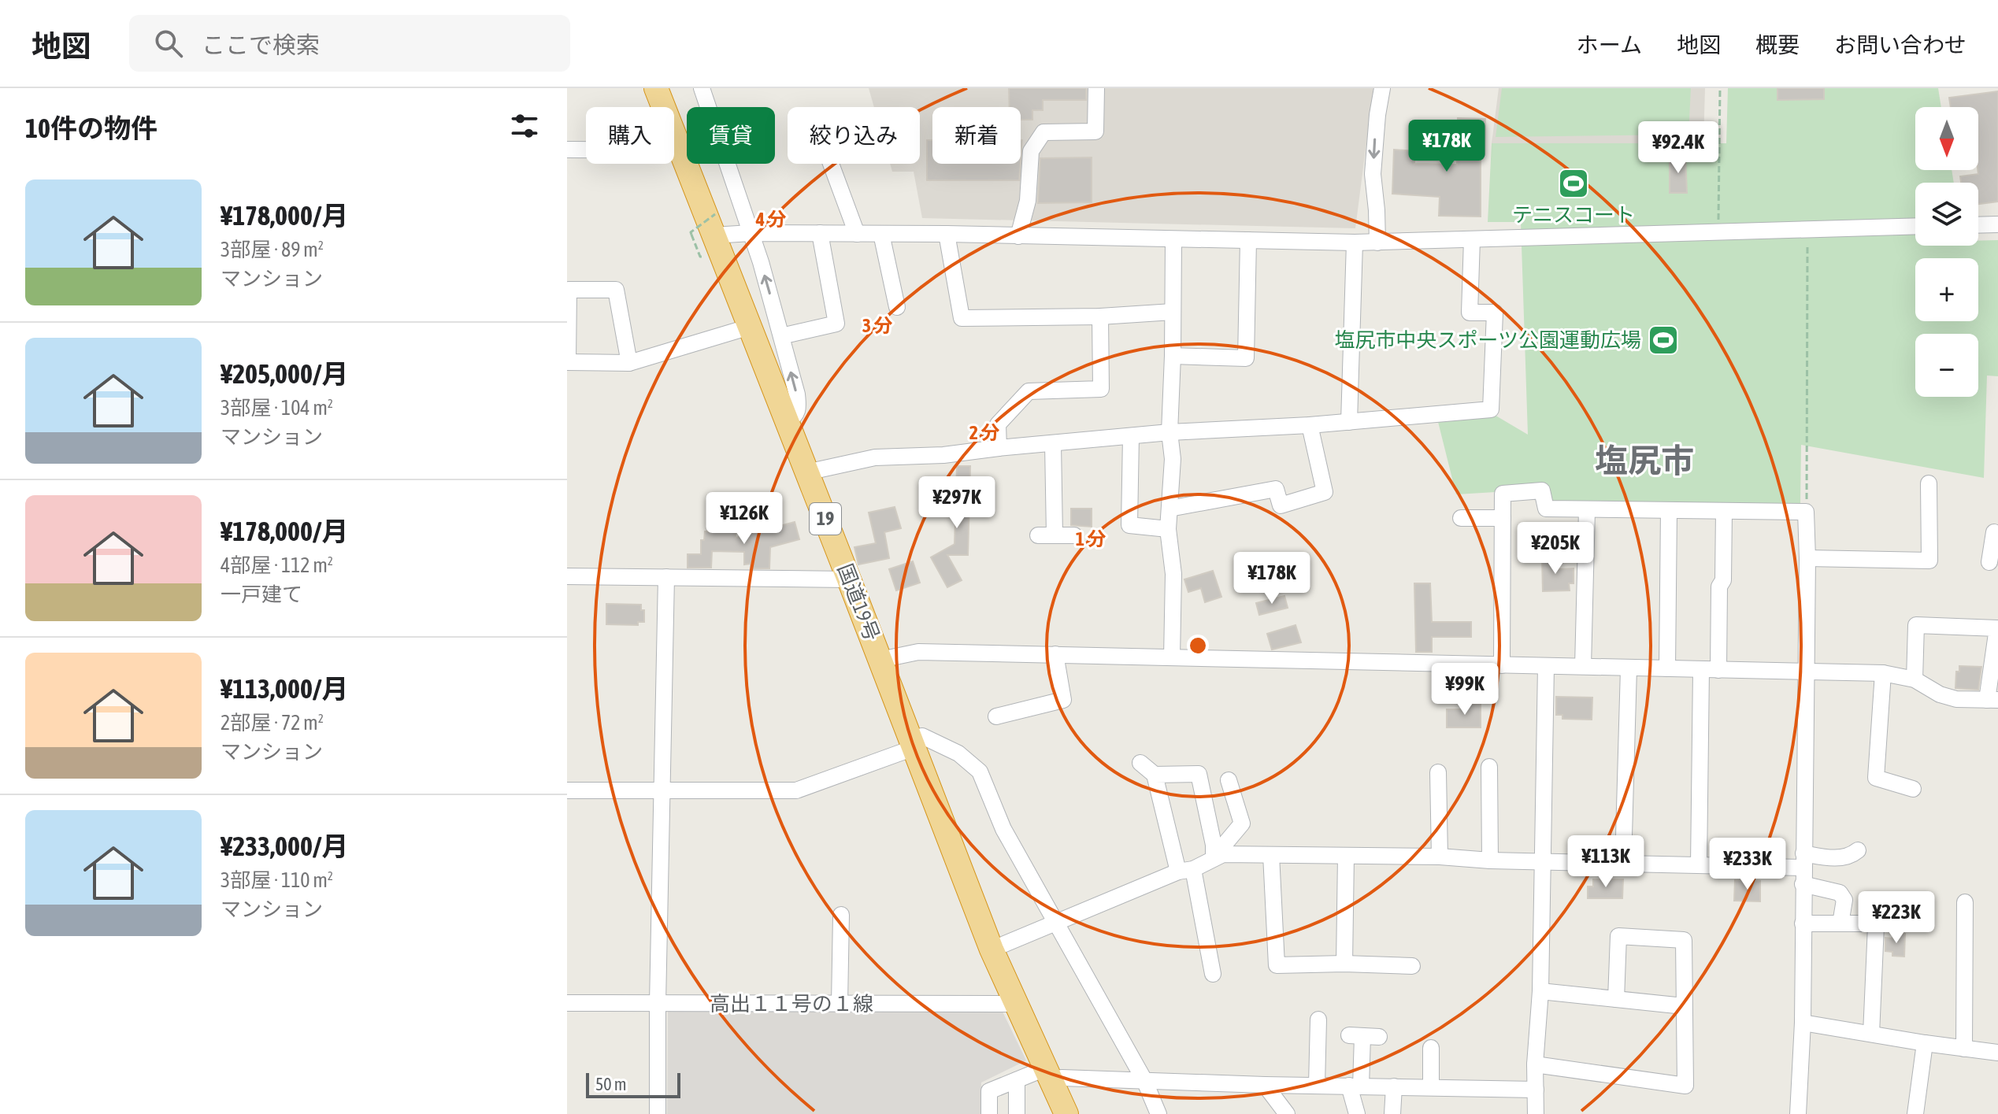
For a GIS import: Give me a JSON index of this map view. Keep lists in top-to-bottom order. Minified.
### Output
{"streets":{"highway":["19","国道19号"],"street":["高出１１号の１線"]},"crossings":[["国道19号","高出１１号の１線"]],"districts":["塩尻市"],"places":{"sports":["テニスコート","塩尻市中央スポーツ公園運動広場"]},"scale_bar":"50 m","north":"bottom","page":{"header":"地図","search":"ここで検索","nav":["ホーム","地図","概要","お問い合わせ"],"heading":"10件の物件","map_buttons":["+","−"],"chip":["購入","賃貸","絞り込み","新着"],"price":["¥178K","¥92.4K","¥297K","¥126K","¥205K","¥178K","¥99K","¥113K","¥233K","¥223K"],"list":[{"name":"¥178,000/月","note":"3部屋 · 89 m² · マンション"},{"name":"¥205,000/月","note":"3部屋 · 104 m² · マンション"},{"name":"¥178,000/月","note":"4部屋 · 112 m² · 一戸建て"},{"name":"¥113,000/月","note":"2部屋 · 72 m² · マンション"},{"name":"¥233,000/月","note":"3部屋 · 110 m² · マンション"}],"scale":"50 m"},"rings":["4 分","3 分","2 分","1 分"]}
